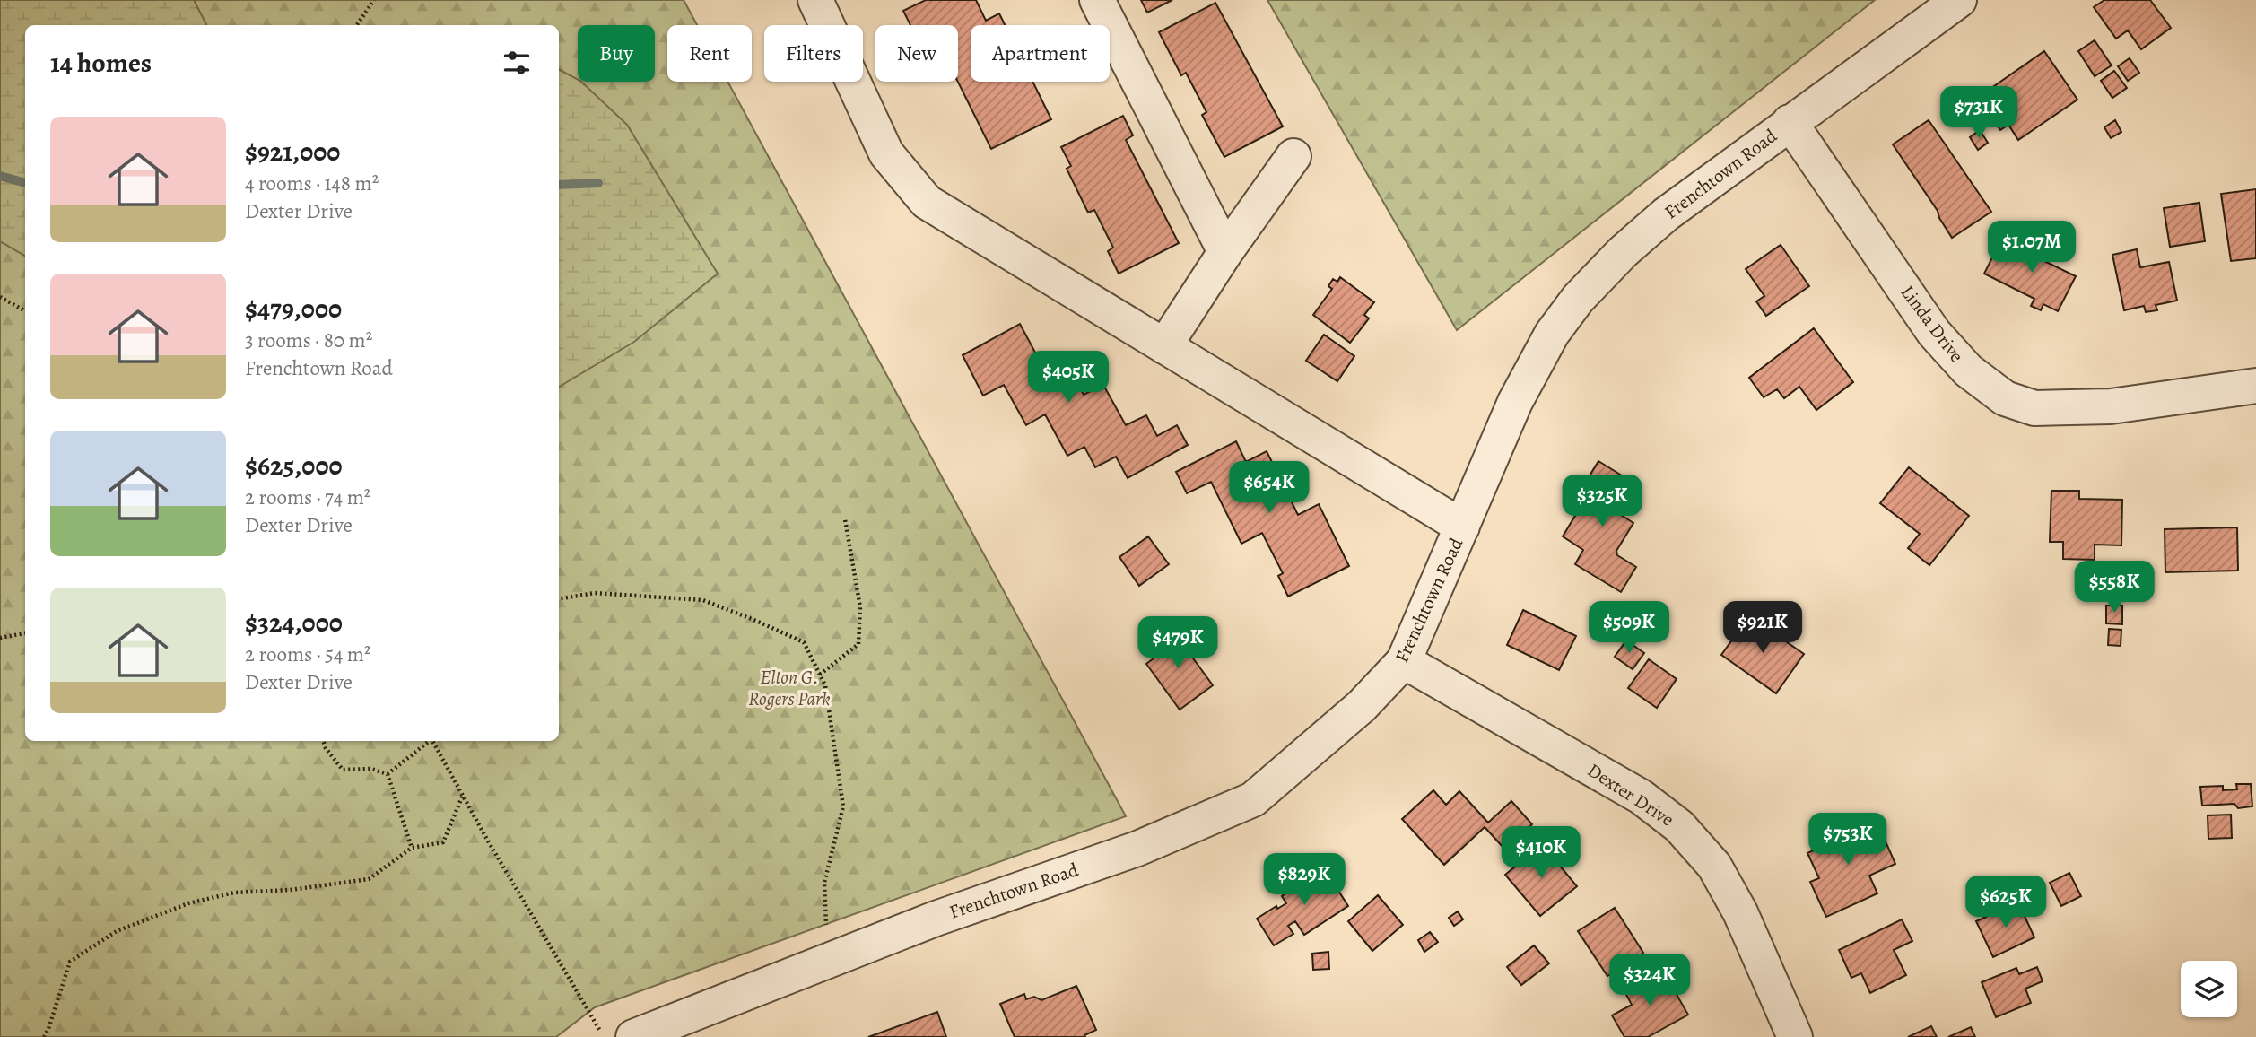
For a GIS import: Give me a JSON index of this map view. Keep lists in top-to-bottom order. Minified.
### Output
{"streets":{"street":["Frenchtown Road","Linda Drive","Dexter Drive"]},"crossings":[["Frenchtown Road","Linda Drive"],["Frenchtown Road","Dexter Drive"]],"parks":["Elton G. Rogers Park"],"page":{"chip":["Buy","Rent","Filters","New","Apartment"],"heading":"14 homes","price":["$731K","$1.07M","$405K","$654K","$325K","$558K","$509K","$921K","$479K","$753K","$410K","$829K","$625K","$324K"],"list":[{"name":"$921,000","note":"4 rooms · 148 m² · Dexter Drive"},{"name":"$479,000","note":"3 rooms · 80 m² · Frenchtown Road"},{"name":"$625,000","note":"2 rooms · 74 m² · Dexter Drive"},{"name":"$324,000","note":"2 rooms · 54 m² · Dexter Drive"}]}}
